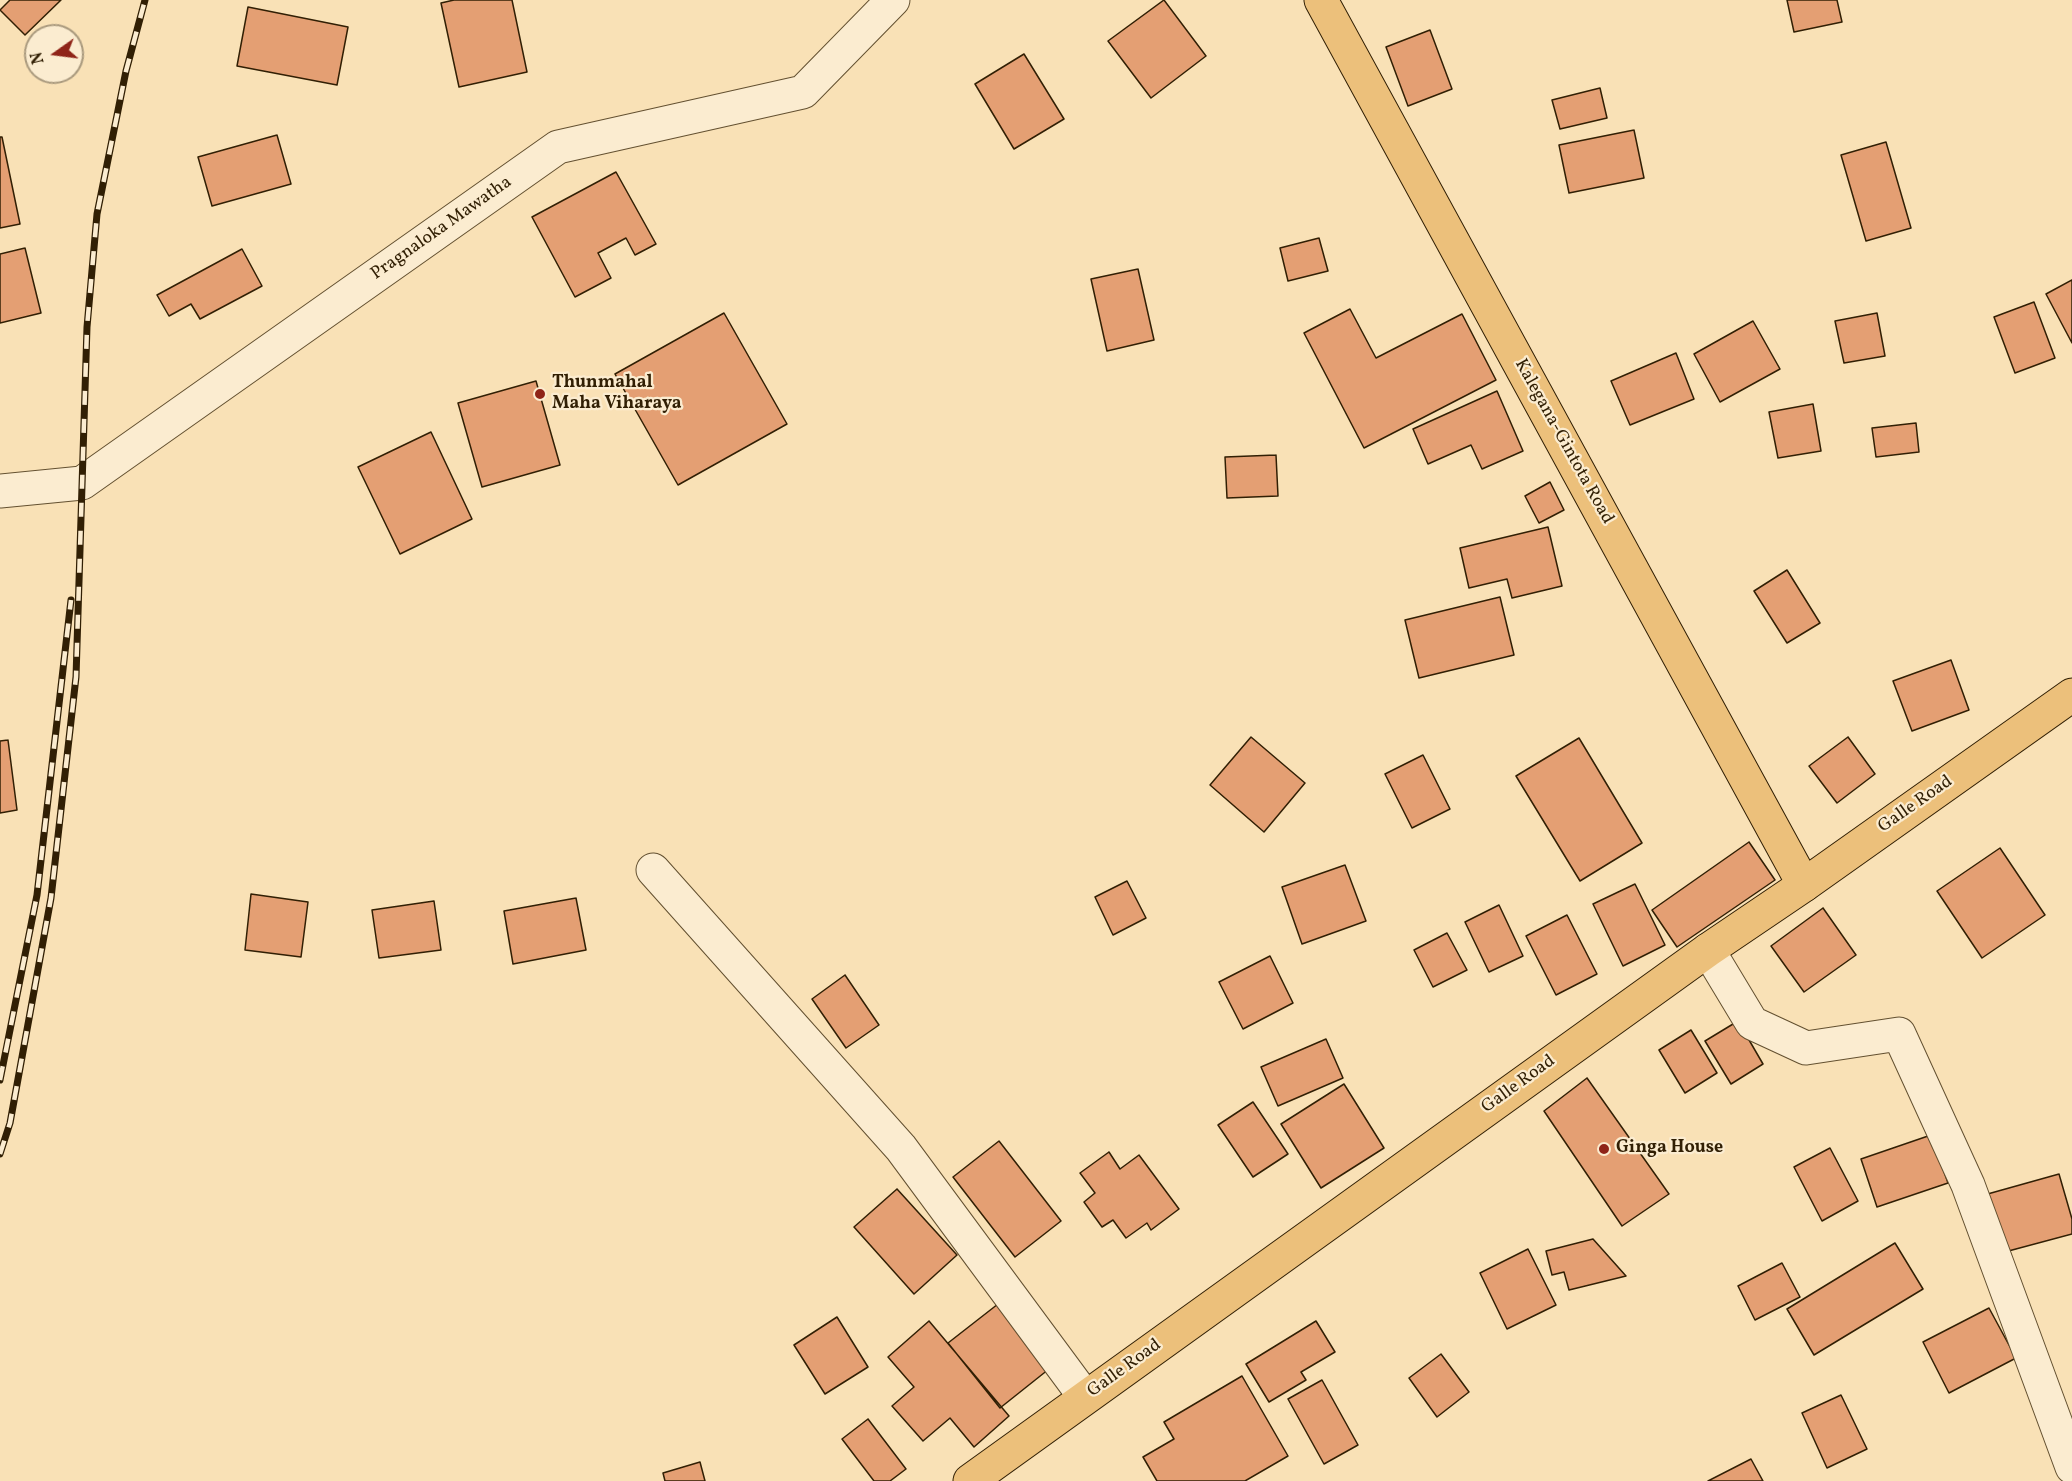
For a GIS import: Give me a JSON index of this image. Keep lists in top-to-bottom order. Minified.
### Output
{"streets":{"main road":["Kalegana-Gintota Road","Galle Road"],"street":["Pragnaloka Mawatha"]},"crossings":[["Kalegana-Gintota Road","Galle Road"]],"places":["Thunmahal Maha Viharaya","Ginga House"],"north":"left"}
